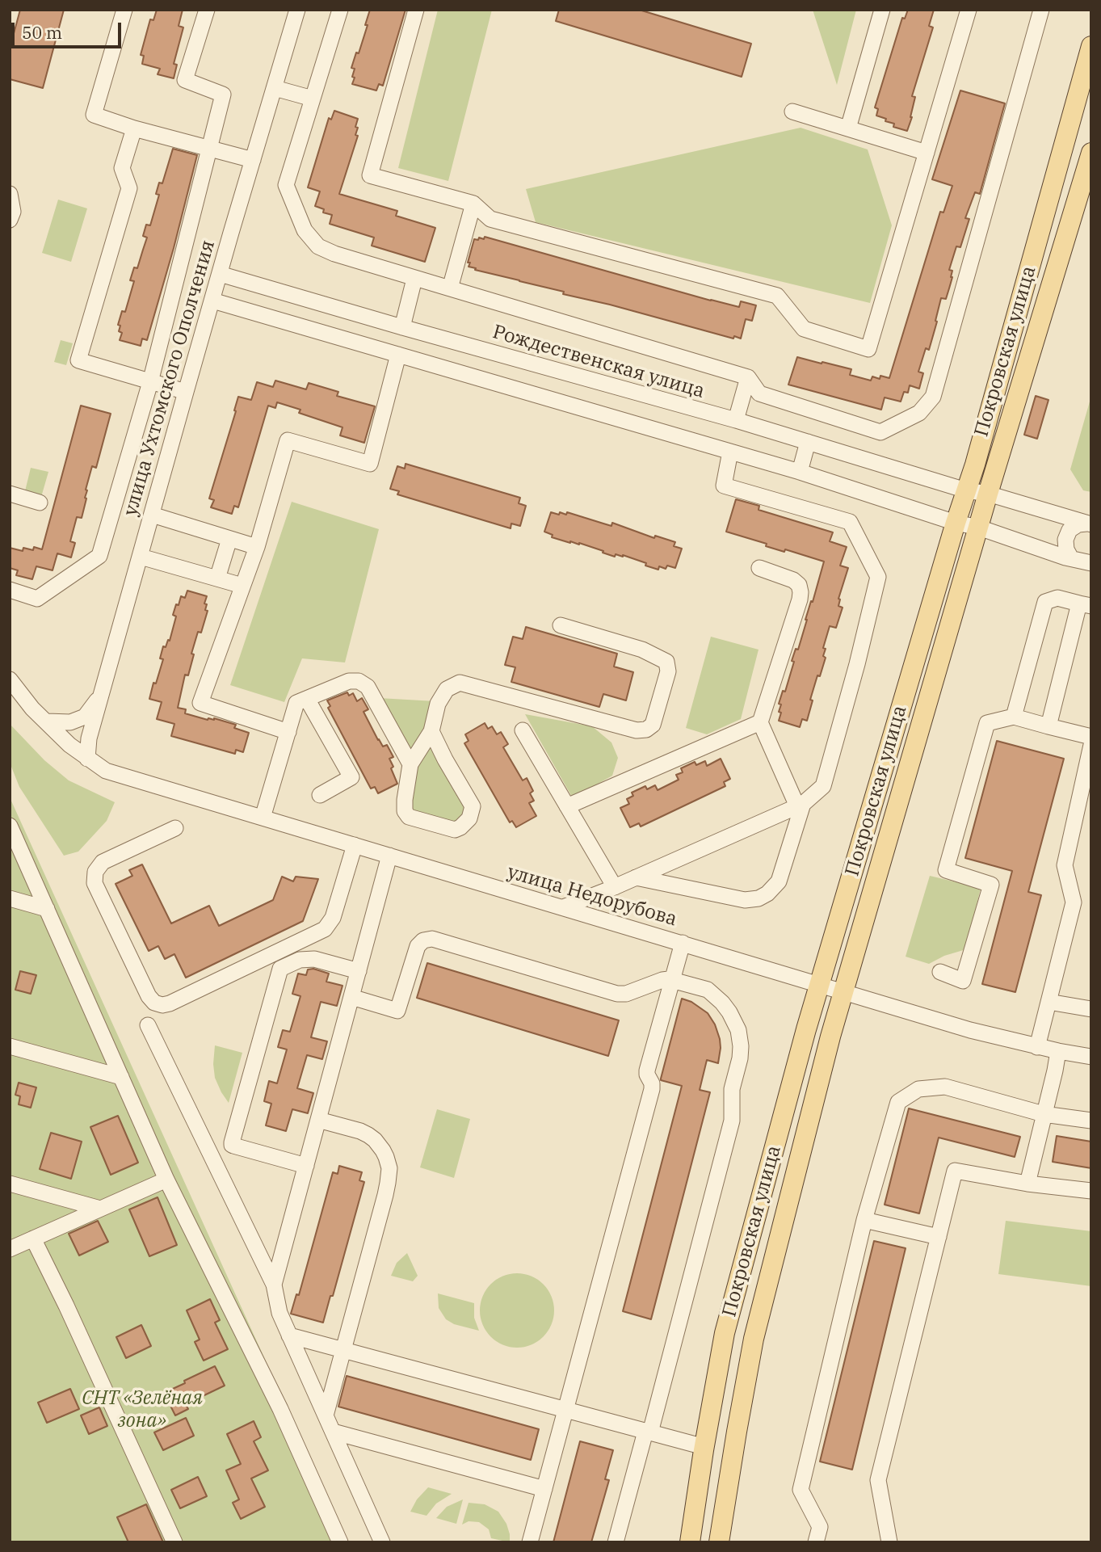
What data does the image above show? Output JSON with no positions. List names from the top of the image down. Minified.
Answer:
{"streets":{"main road":["Покровская улица"],"street":["Рождественская улица","улица Ухтомского Ополчения","улица Недорубова"]},"crossings":[["Покровская улица","Рождественская улица"],["Покровская улица","улица Недорубова"],["Рождественская улица","улица Ухтомского Ополчения"],["улица Ухтомского Ополчения","улица Недорубова"]],"parks":["СНТ «Зелёная зона»"],"scale_bar":"50 m"}
